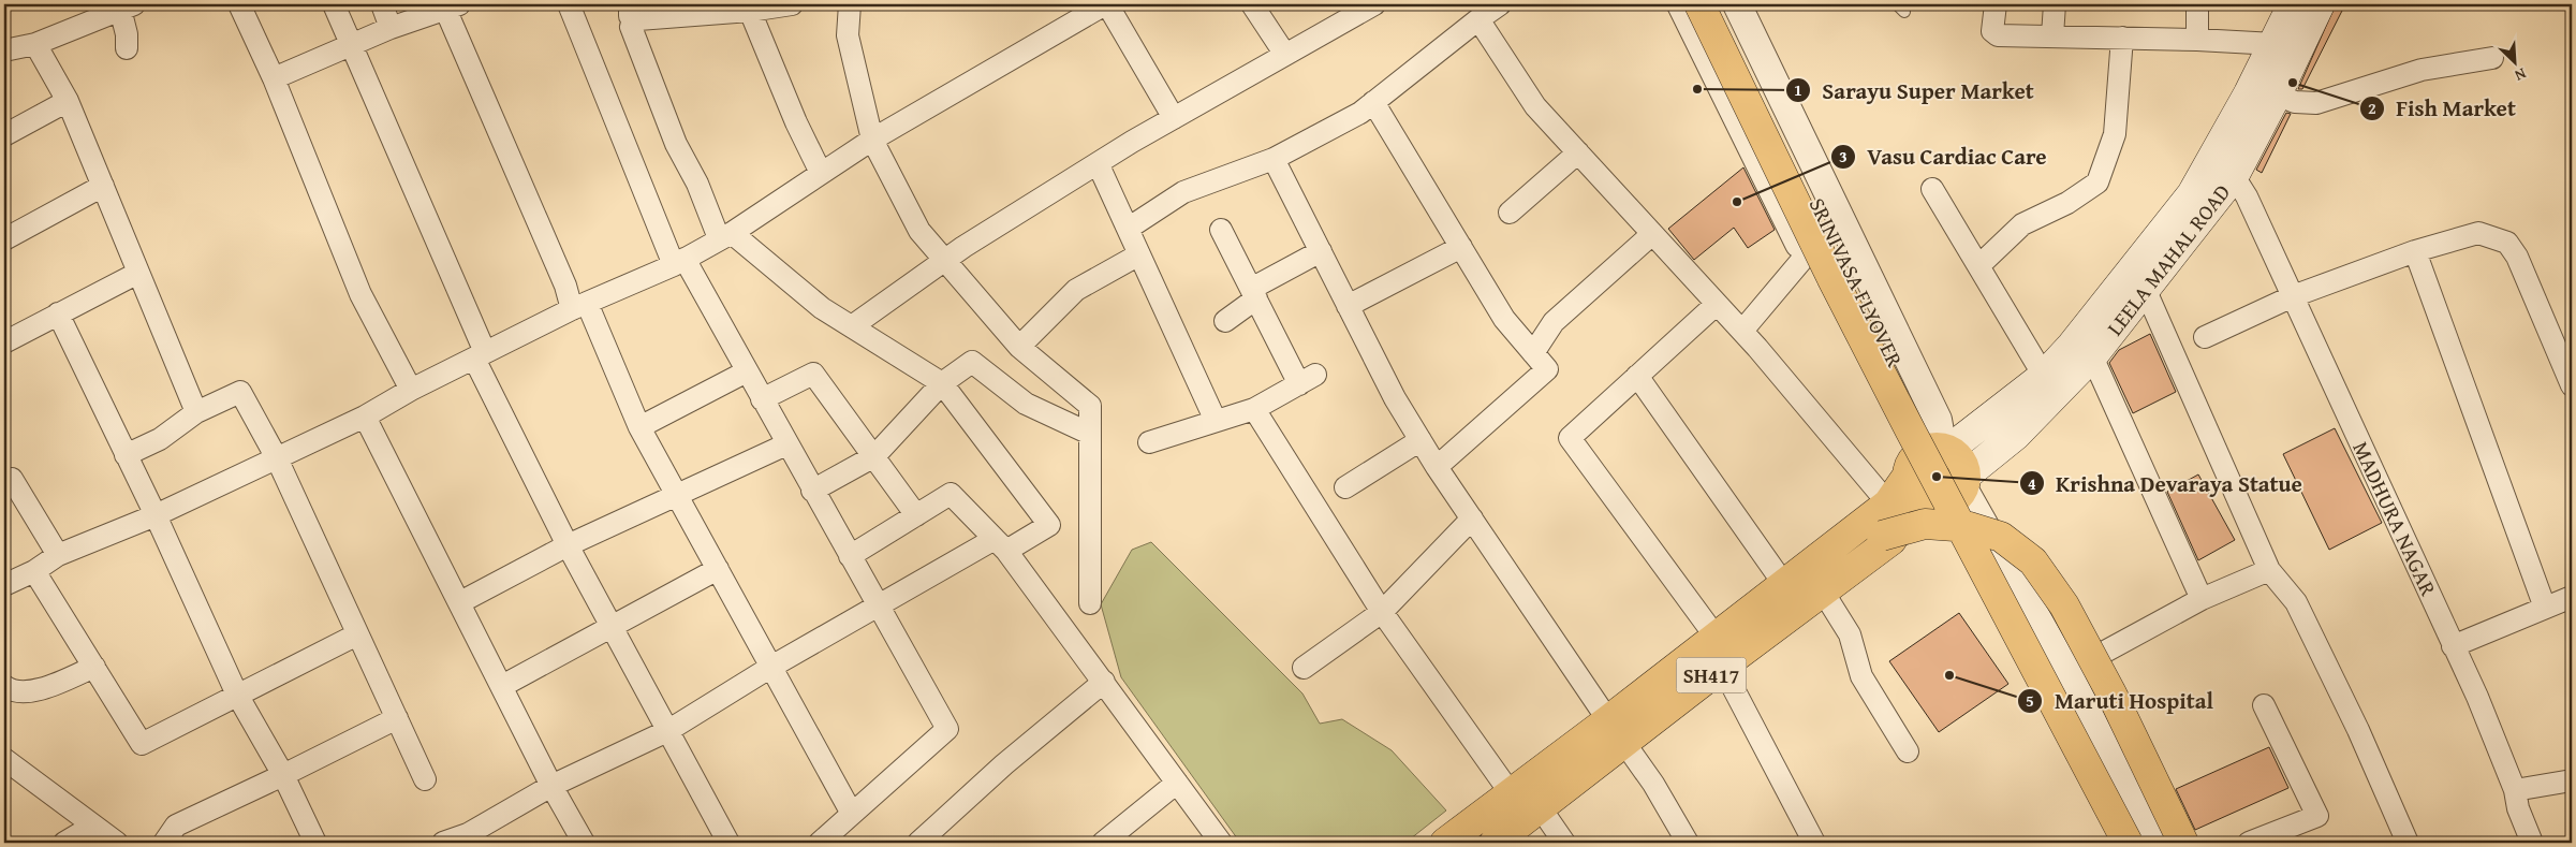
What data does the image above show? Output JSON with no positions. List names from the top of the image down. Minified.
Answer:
{"streets":{"main road":["LEELA MAHAL ROAD","SRINIVASA FLYOVER","SH417"],"street":["MADHURA NAGAR"]},"crossings":[["LEELA MAHAL ROAD","MADHURA NAGAR"],["LEELA MAHAL ROAD","SH417"]],"places":["Fish Market","Sarayu Super Market","Vasu Cardiac Care","Krishna Devaraya Statue","Maruti Hospital"],"north":"bottom right"}
